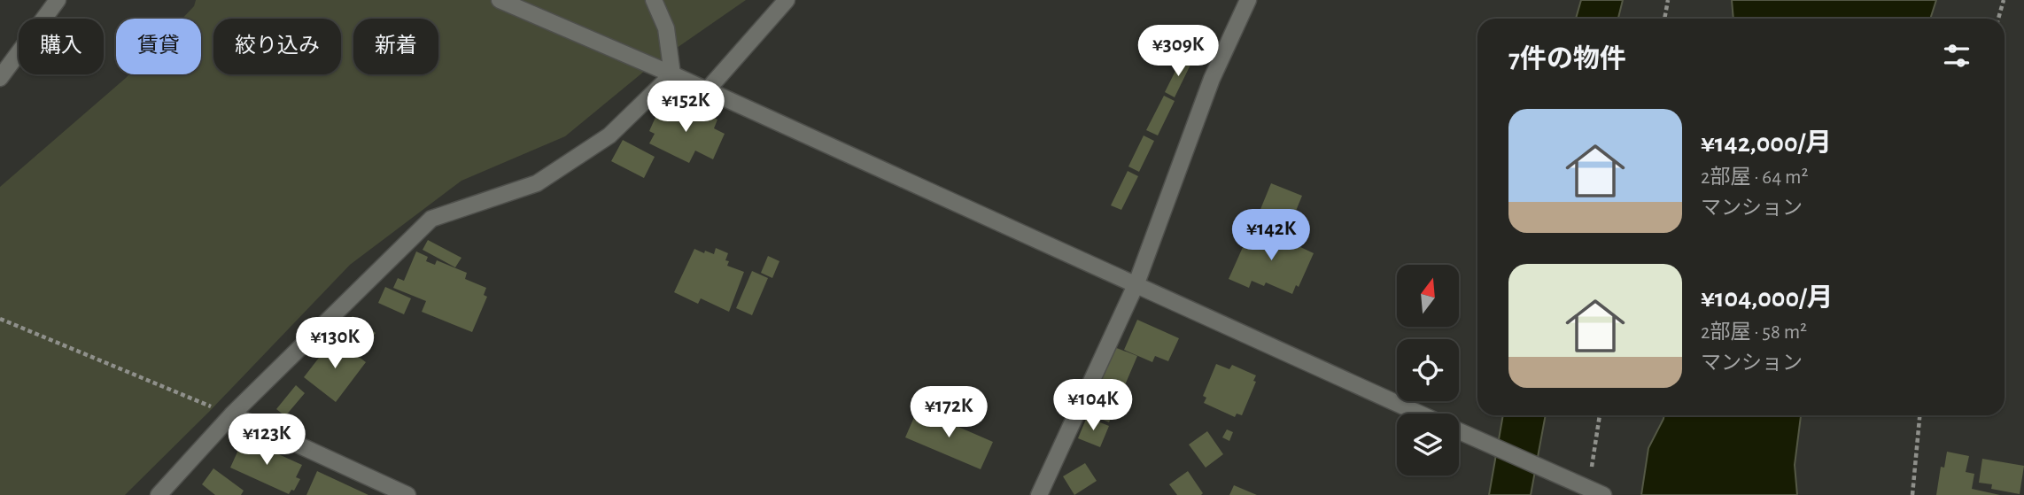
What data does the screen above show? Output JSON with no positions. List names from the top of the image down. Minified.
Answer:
{"north":"top","page":{"chip":["購入","賃貸","絞り込み","新着"],"heading":"7件の物件","price":["¥309K","¥152K","¥142K","¥130K","¥104K","¥172K","¥123K"],"list":[{"name":"¥142,000/月","note":"2部屋 · 64 m² · マンション"},{"name":"¥104,000/月","note":"2部屋 · 58 m² · マンション"}]}}
